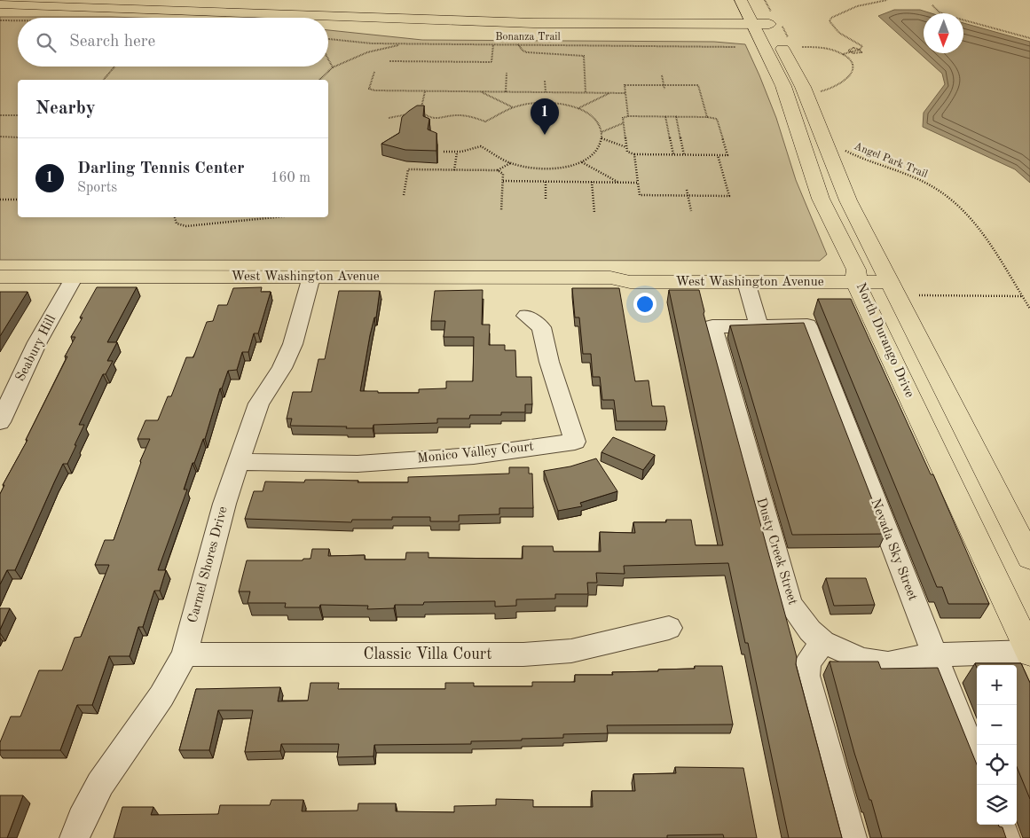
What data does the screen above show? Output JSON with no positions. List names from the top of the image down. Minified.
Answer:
{"streets":{"main road":["West Washington Avenue","North Durango Drive"],"street":["Seabury Hill","Monico Valley Court","Nevada Sky Street","Dusty Creek Street","Carmel Shores Drive","Classic Villa Court"],"path":["Bonanza Trail","Angel Park Trail"]},"crossings":[["West Washington Avenue","North Durango Drive"],["West Washington Avenue","Seabury Hill"],["West Washington Avenue","Carmel Shores Drive"],["North Durango Drive","Dusty Creek Street"],["Monico Valley Court","Carmel Shores Drive"],["Nevada Sky Street","Dusty Creek Street"],["Carmel Shores Drive","Classic Villa Court"]],"north":"bottom","page":{"search":"Search here","heading":"Nearby","pins":"1","list":[{"mark":"1","name":"Darling Tennis Center","note":"Sports","value":"160 m"}],"map_buttons":["+","−"]}}
